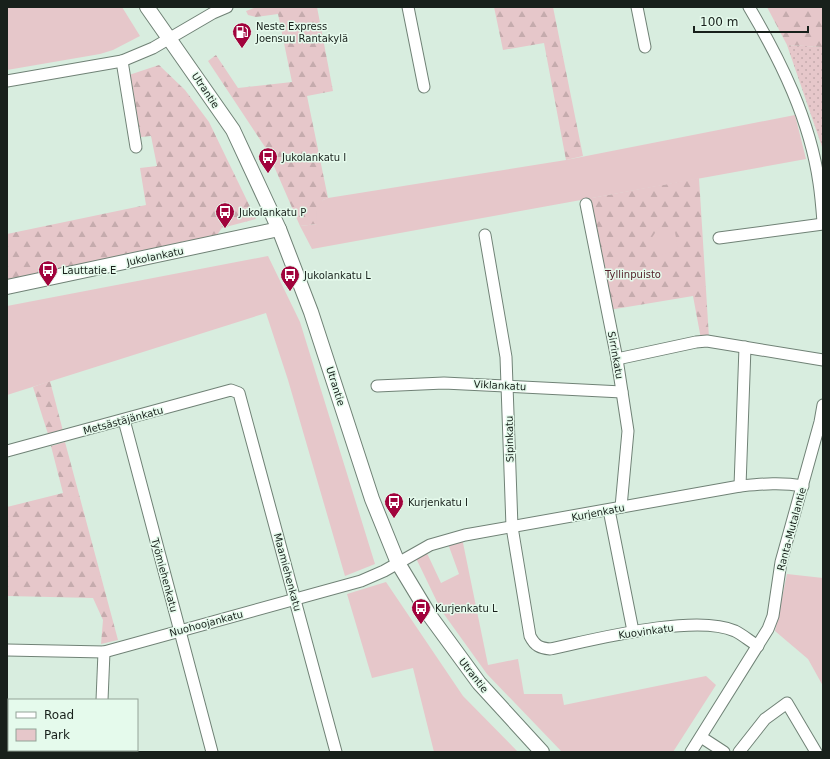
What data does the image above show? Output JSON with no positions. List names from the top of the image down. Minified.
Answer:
{"streets":{"main road":["Utrantie","Jukolankatu"],"street":["Sirrinkatu","Viklankatu","Metsästäjänkatu","Sipinkatu","Kurjenkatu","Ranta-Mutalantie","Maamiehenkatu","Työmiehenkatu","Nuohoojankatu","Kuovinkatu"]},"crossings":[["Utrantie","Jukolankatu"],["Utrantie","Kurjenkatu"],["Utrantie","Nuohoojankatu"],["Sirrinkatu","Viklankatu"],["Sirrinkatu","Kurjenkatu"],["Viklankatu","Sipinkatu"],["Metsästäjänkatu","Maamiehenkatu"],["Metsästäjänkatu","Työmiehenkatu"],["Sipinkatu","Kurjenkatu"],["Sipinkatu","Kuovinkatu"],["Kurjenkatu","Ranta-Mutalantie"],["Kurjenkatu","Nuohoojankatu"],["Ranta-Mutalantie","Kuovinkatu"],["Maamiehenkatu","Nuohoojankatu"],["Työmiehenkatu","Nuohoojankatu"]],"parks":["Tyllinpuisto"],"places":{"fuel station":["Neste Express Joensuu Rantakylä"],"bus stop":["Jukolankatu I","Jukolankatu P","Lauttatie E","Jukolankatu L","Kurjenkatu I","Kurjenkatu L"]},"legend":["Road","Park"],"scale_bar":"100 m"}
